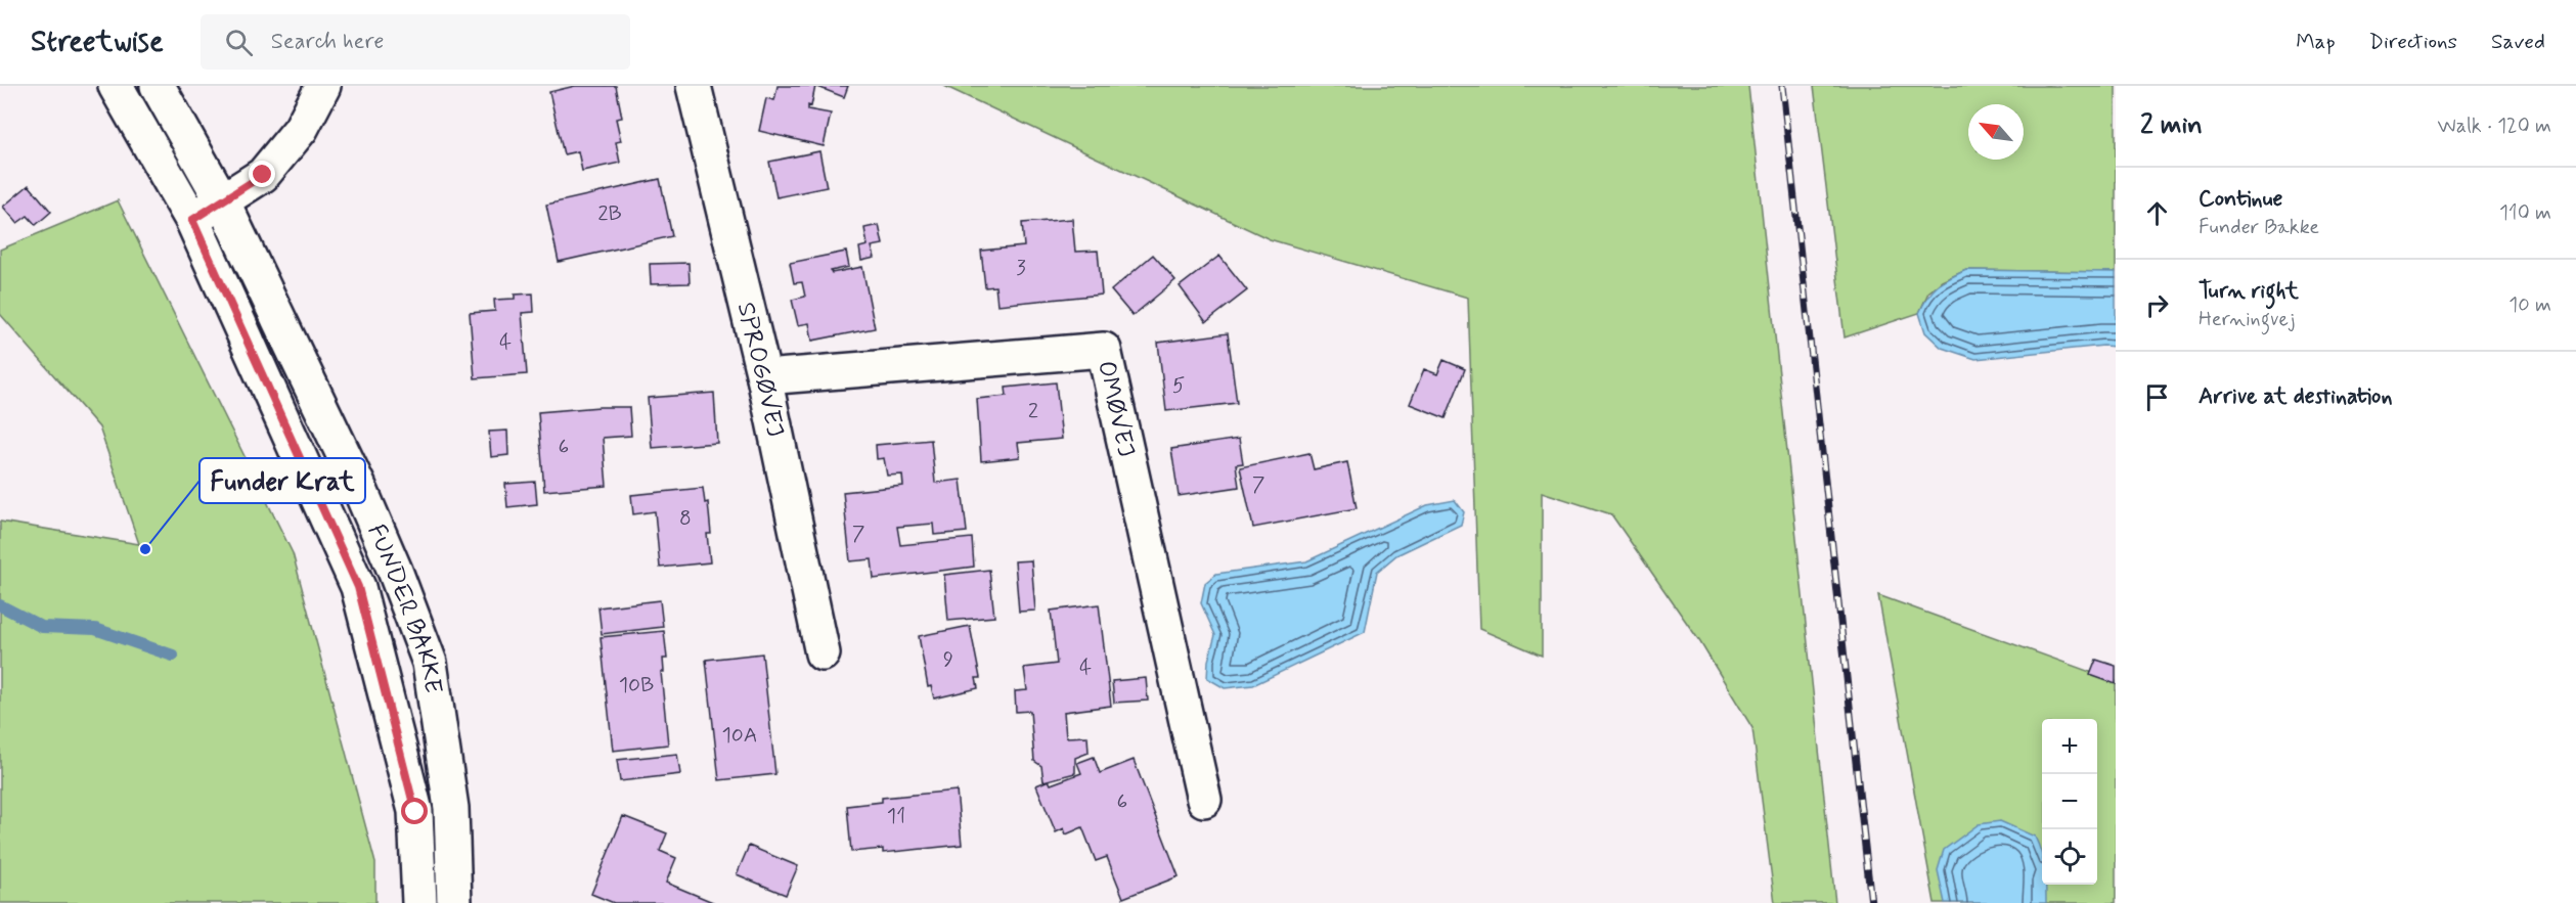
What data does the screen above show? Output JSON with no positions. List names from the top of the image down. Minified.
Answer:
{"streets":{"main road":["SPROGØVEJ","OMØVEJ","FUNDER BAKKE"]},"crossings":[["SPROGØVEJ","OMØVEJ"]],"places":["Funder Krat"],"house_numbers":["2B","3","4","5","2","6","7","8","7","9","4","10B","10A","6","11"],"north":"top left","page":{"header":"Streetwise","search":"Search here","nav":["Map","Directions","Saved"],"heading":["2 min","Walk · 120 m"],"list":[["Continue","Funder Bakke","110 m"],["Turn right","Herningvej","10 m"],"Arrive at destination"],"map_buttons":["+","−"]}}
